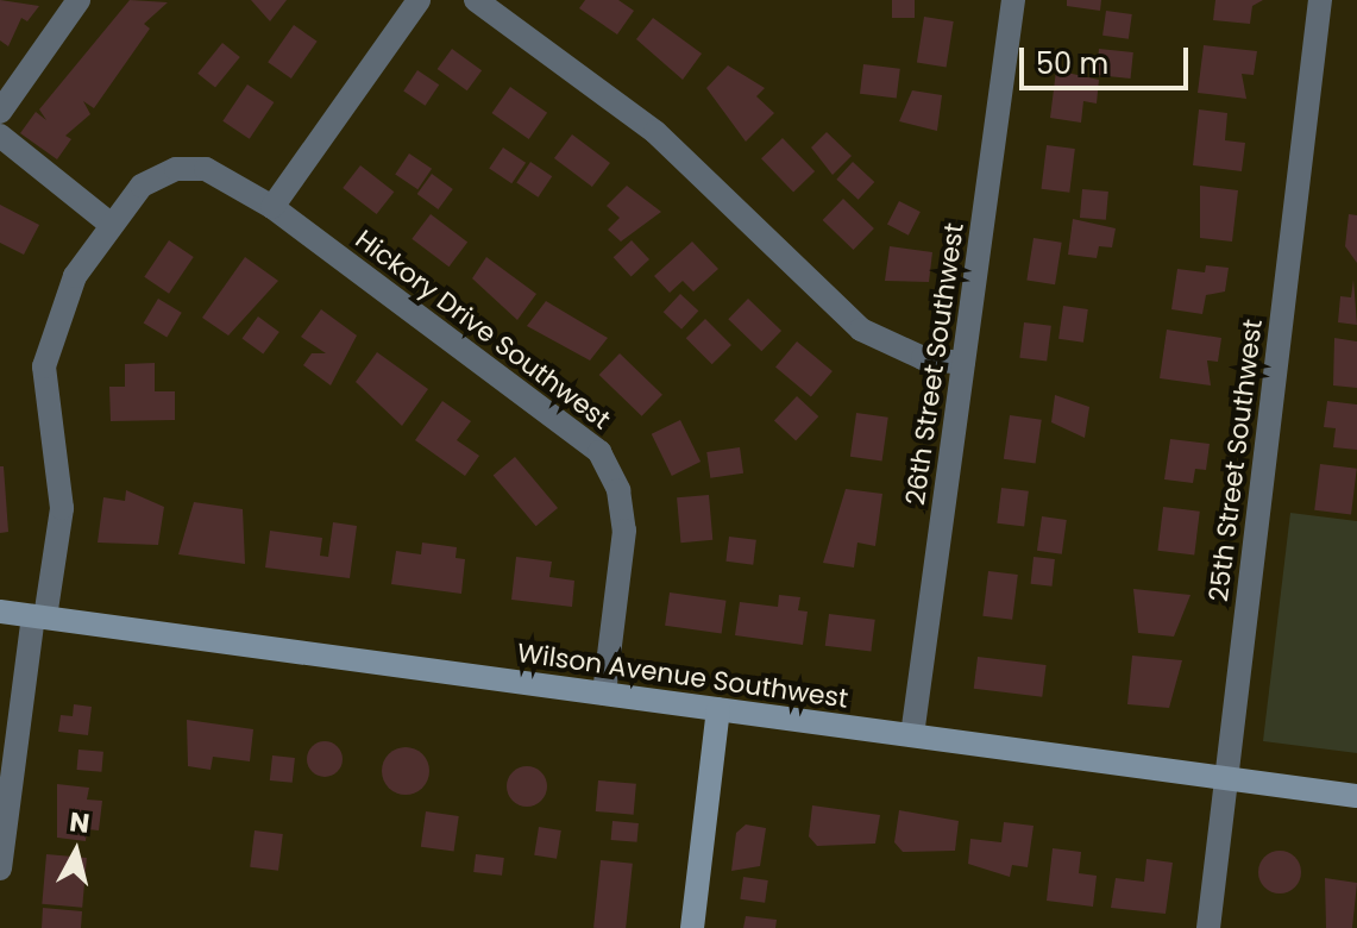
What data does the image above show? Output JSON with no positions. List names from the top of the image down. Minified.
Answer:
{"streets":{"main road":["Wilson Avenue Southwest"],"street":["Hickory Drive Southwest","26th Street Southwest","25th Street Southwest"]},"crossings":[["Hickory Drive Southwest","Wilson Avenue Southwest"],["26th Street Southwest","Wilson Avenue Southwest"],["25th Street Southwest","Wilson Avenue Southwest"]],"scale_bar":"50 m","north":"top"}
